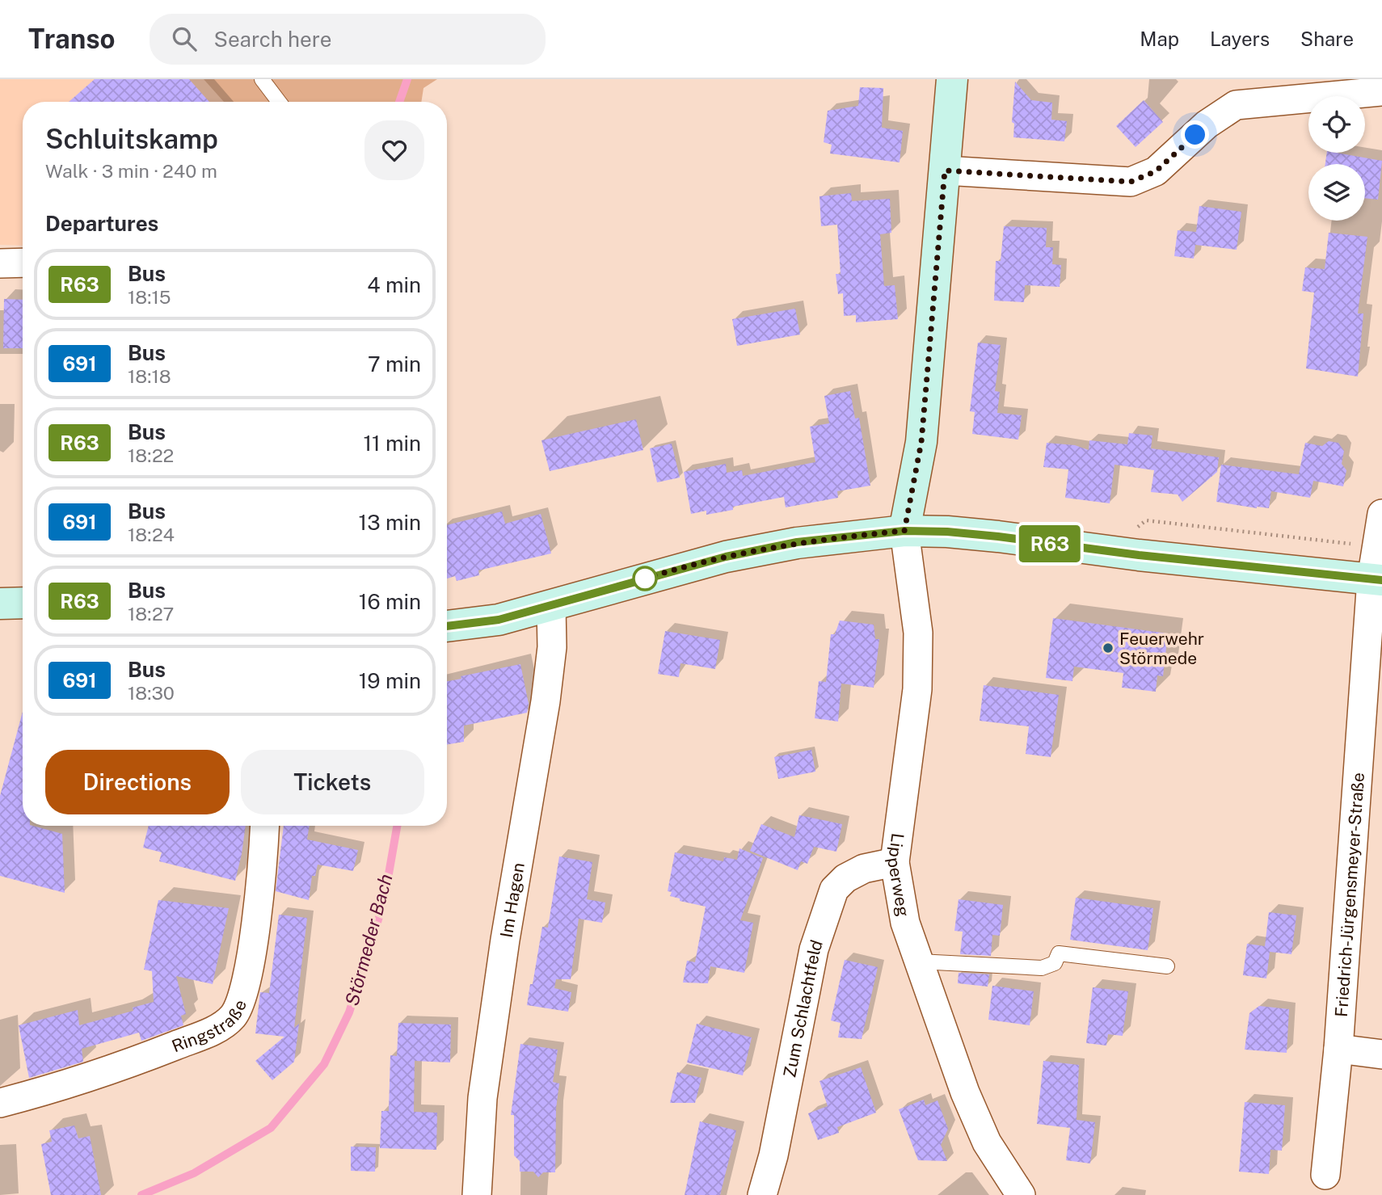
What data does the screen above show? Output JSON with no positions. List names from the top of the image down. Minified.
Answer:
{"streets":{"street":["Lipperweg","Friedrich-Jürgensmeyer-Straße","Im Hagen","Zum Schlachtfeld","Ringstraße"]},"crossings":[["Lipperweg","Zum Schlachtfeld"]],"water":["Störmeder Bach"],"places":["Feuerwehr Störmede"],"lines":["bus line R63"],"page":{"header":"Transo","search":"Search here","nav":["Map","Layers","Share"],"on_map":"R63","heading":[["Schluitskamp","Walk · 3 min · 240 m"],"Departures"],"list":[{"mark":"R63","name":"Bus","note":"18:15","value":"4 min"},{"mark":"691","name":"Bus","note":"18:18","value":"7 min"},{"mark":"R63","name":"Bus","note":"18:22","value":"11 min"},{"mark":"691","name":"Bus","note":"18:24","value":"13 min"},{"mark":"R63","name":"Bus","note":"18:27","value":"16 min"},{"mark":"691","name":"Bus","note":"18:30","value":"19 min"}],"buttons":["Directions","Tickets"]}}
